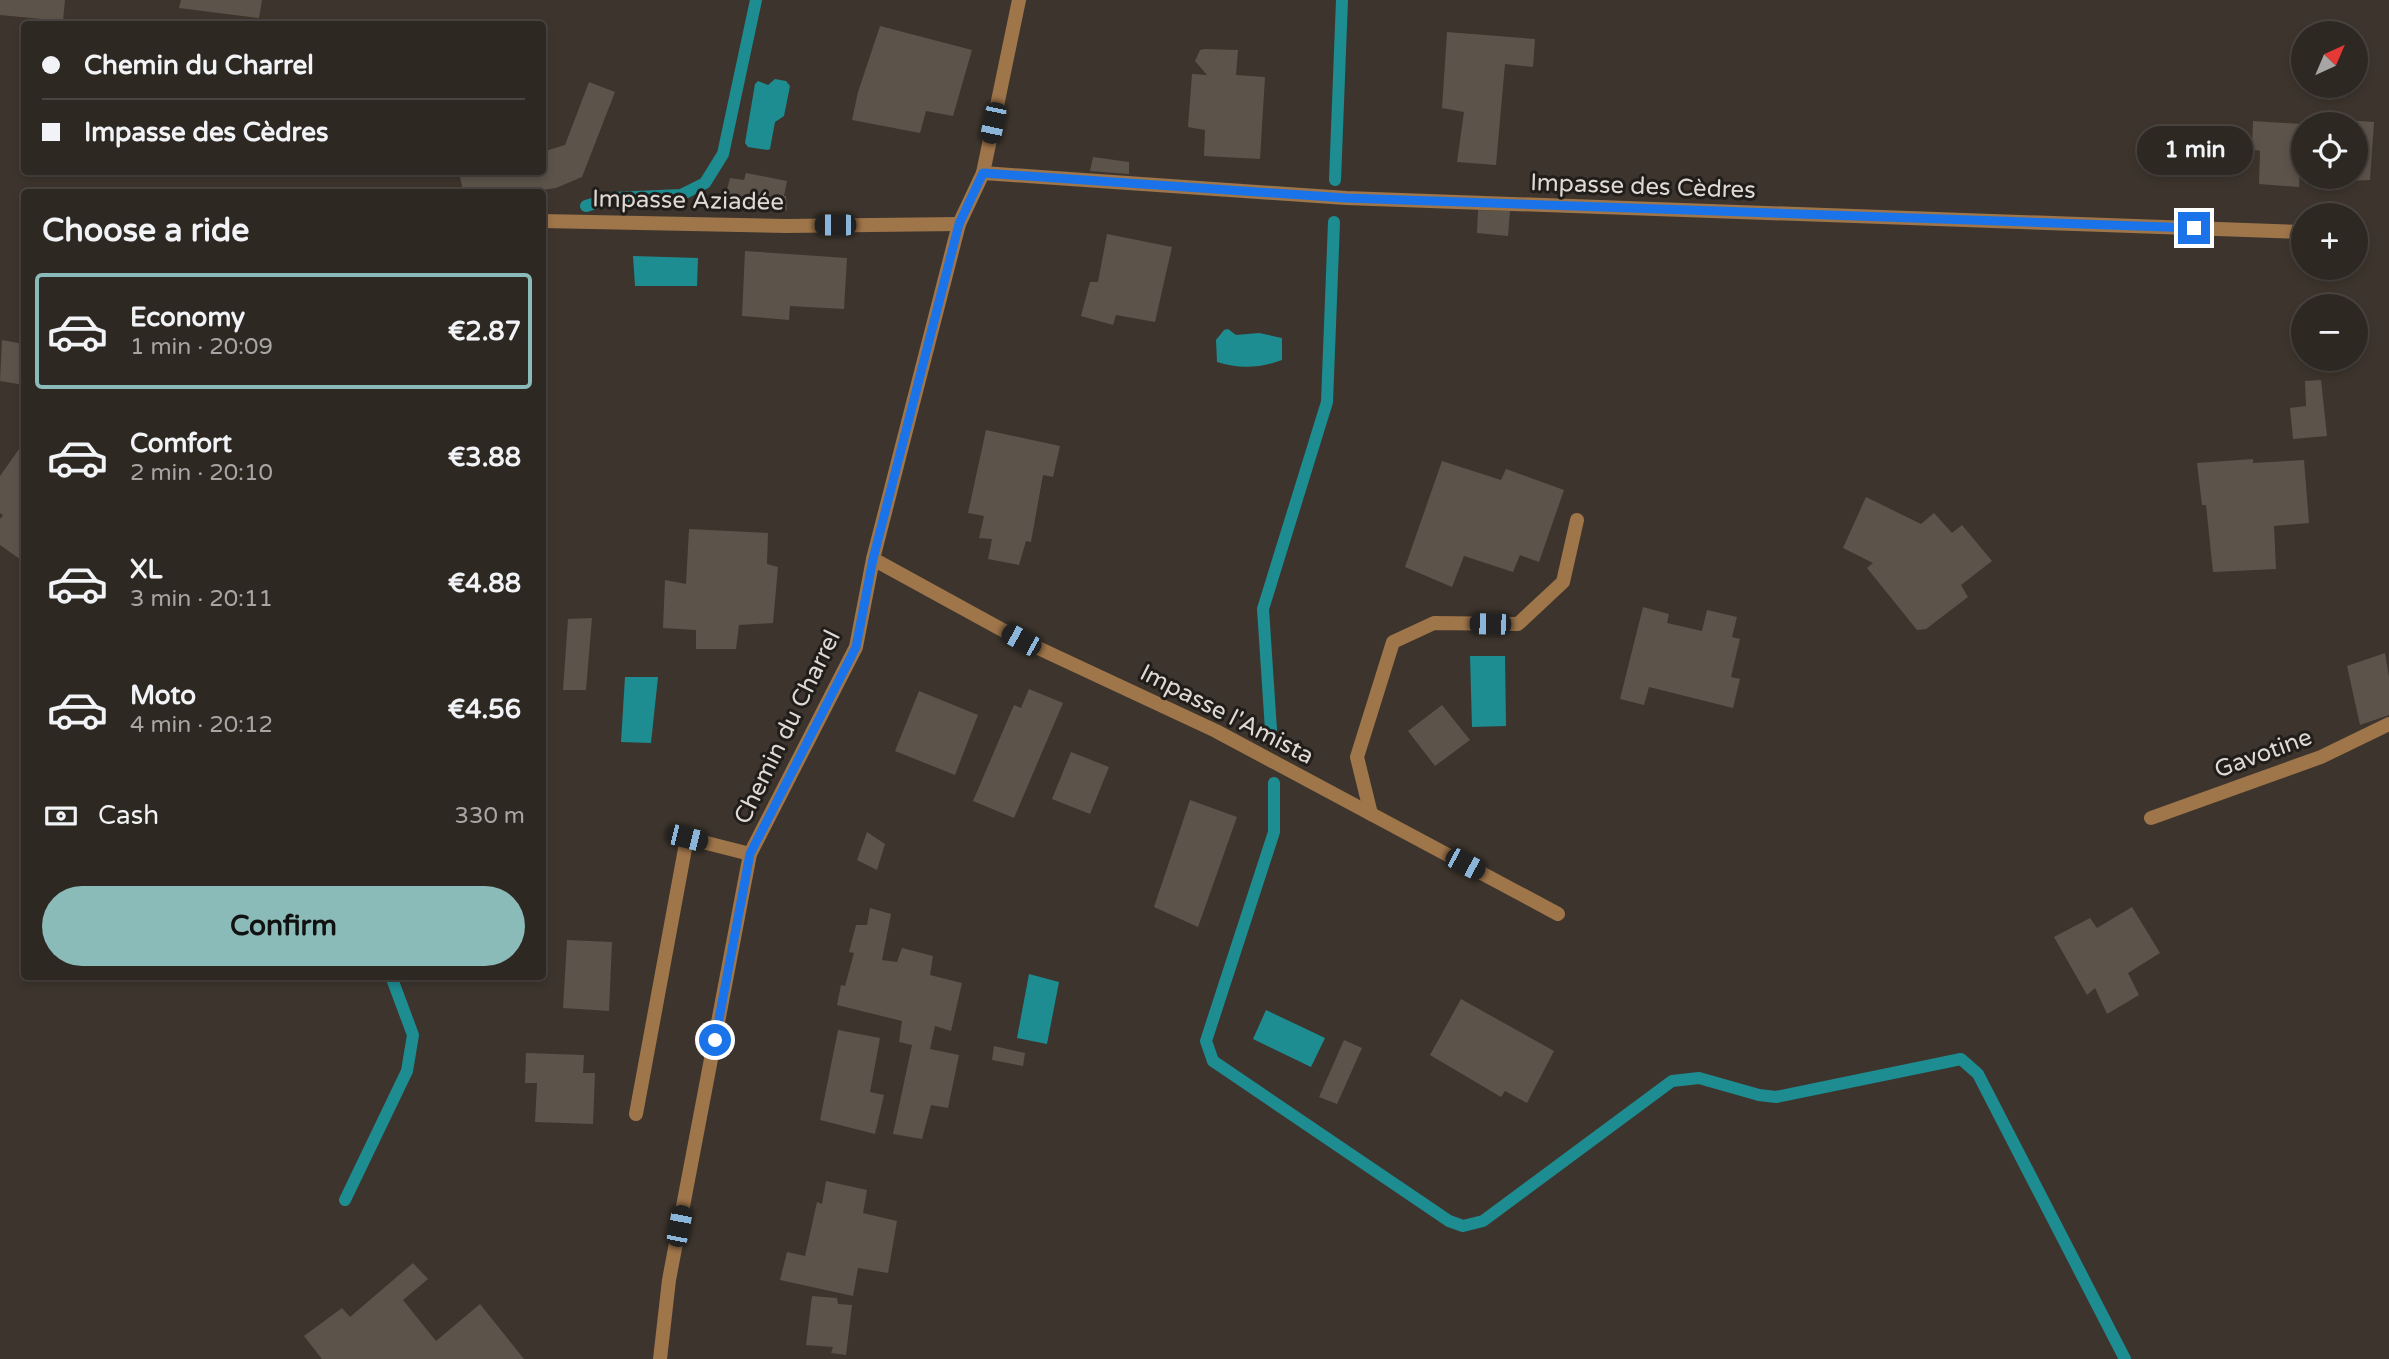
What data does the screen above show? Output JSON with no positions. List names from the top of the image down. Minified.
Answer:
{"streets":{"street":["Impasse des Cèdres","Impasse Aziadée","Impasse l'Amista","Chemin du Charrel","Gavotine"]},"crossings":[["Impasse des Cèdres","Chemin du Charrel"],["Impasse Aziadée","Chemin du Charrel"],["Impasse l'Amista","Chemin du Charrel"]],"north":"top right","page":{"map_buttons":["+","−"],"banner":["Chemin du Charrel","Impasse des Cèdres"],"bubble":"1 min","heading":"Choose a ride","list":[{"name":"Economy","note":"1 min · 20:09","value":"€2.87"},{"name":"Comfort","note":"2 min · 20:10","value":"€3.88"},{"name":"XL","note":"3 min · 20:11","value":"€4.88"},{"name":"Moto","note":"4 min · 20:12","value":"€4.56"}],"pay":["Cash","330 m"],"buttons":"Confirm"}}
